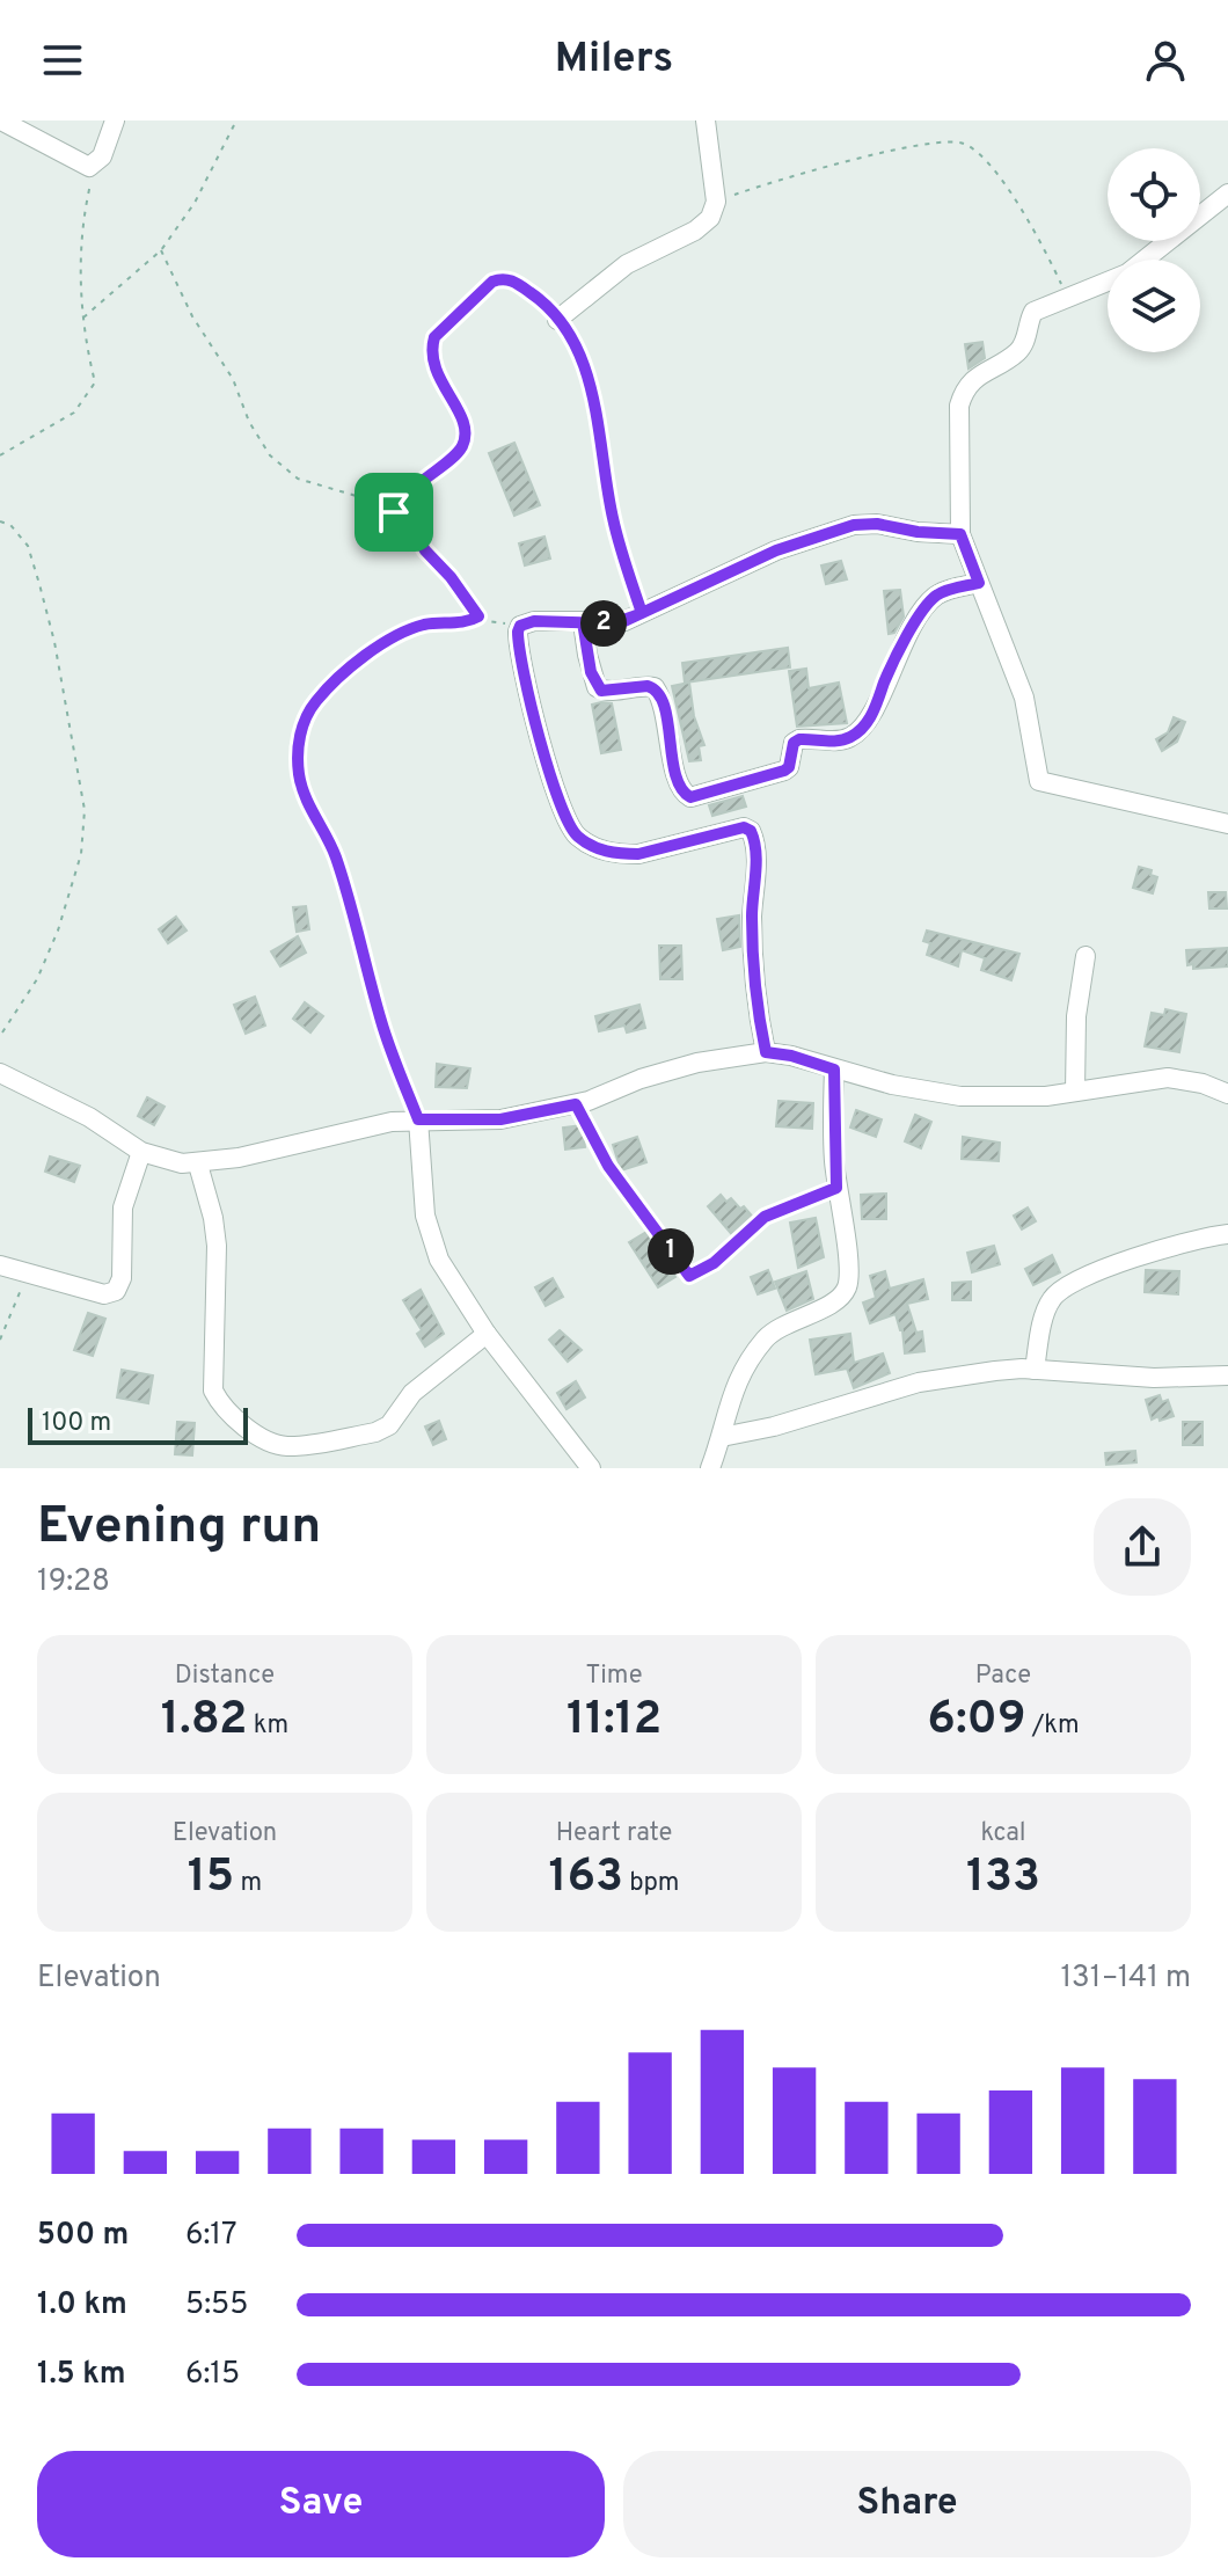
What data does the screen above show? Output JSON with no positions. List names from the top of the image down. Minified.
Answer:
{"scale_bar":"100 m","page":{"header":"Milers","pins":["2","1"],"scale":"100 m","heading":["Evening run","19:28"],"stats":[["Distance","1.82 km"],["Time","11:12"],["Pace","6:09 /km"],["Elevation","15 m"],["Heart rate","163 bpm"],["kcal","133"]],"chart":["Elevation","131–141 m"],"list":[{"name":"500 m","note":"6:17"},{"name":"1.0 km","note":"5:55"},{"name":"1.5 km","note":"6:15"}],"buttons":["Save","Share"]}}
